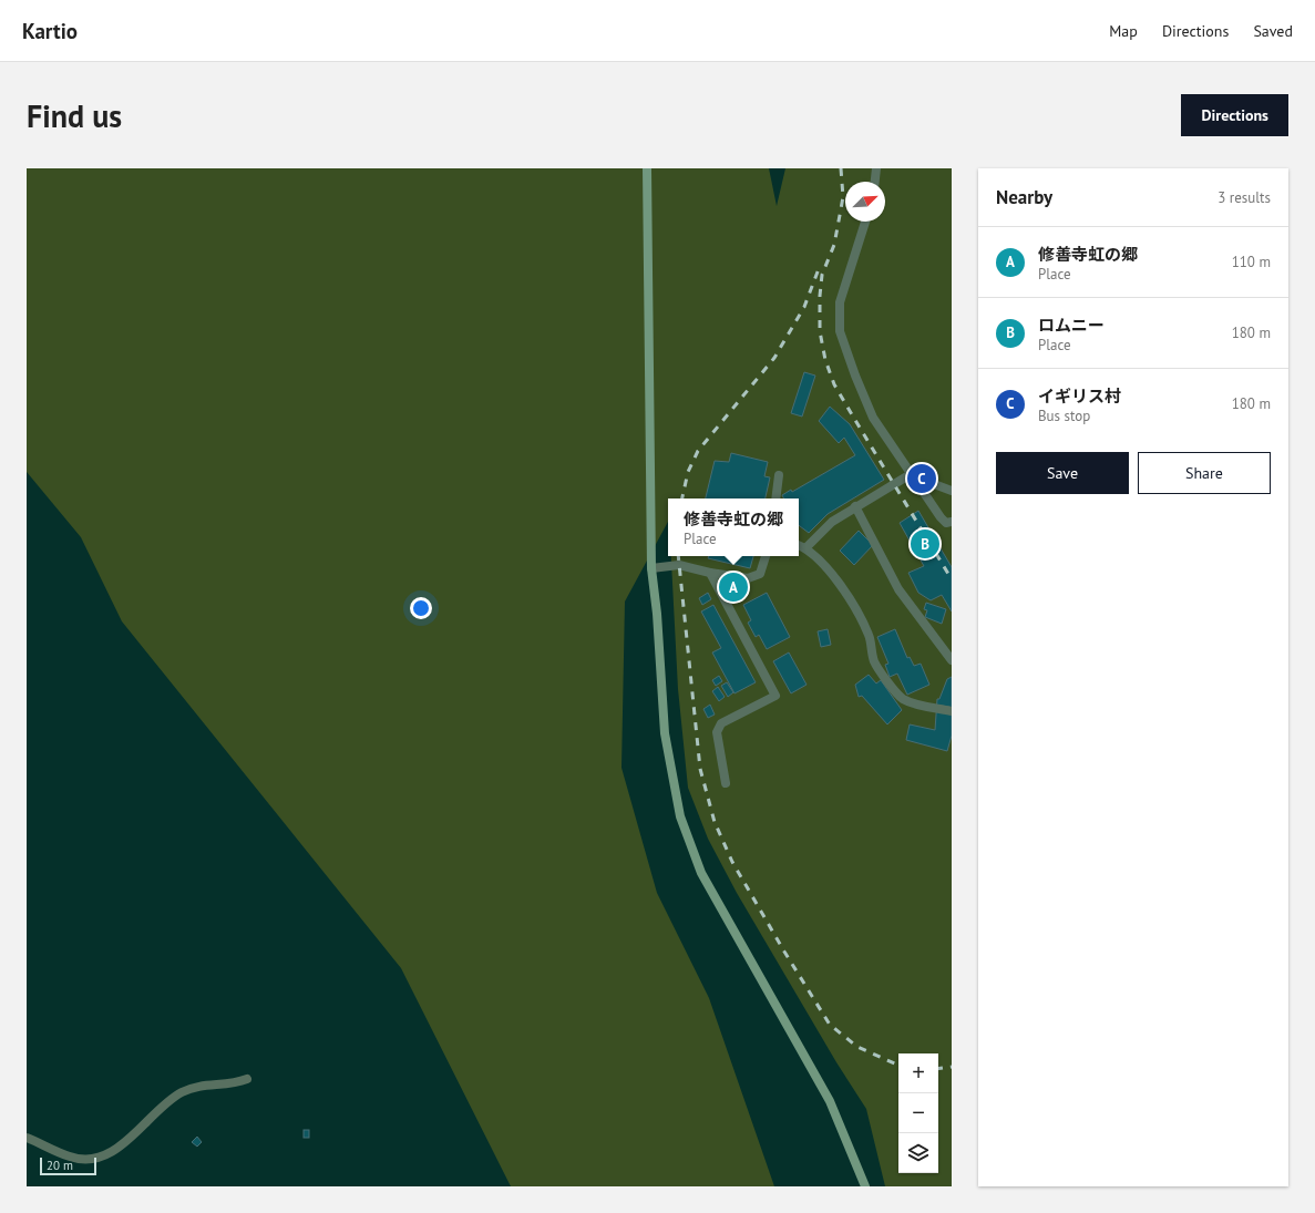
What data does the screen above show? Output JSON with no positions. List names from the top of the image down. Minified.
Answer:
{"scale_bar":"20 m","north":"top right","page":{"header":"Kartio","nav":["Map","Directions","Saved"],"buttons":["Directions",["Save","Share"]],"title":"Find us","heading":["Nearby","3 results"],"list":[{"mark":"A","name":"修善寺虹の郷","note":"Place","value":"110 m"},{"mark":"B","name":"ロムニー","note":"Place","value":"180 m"},{"mark":"C","name":"イギリス村","note":"Bus stop","value":"180 m"}],"pins":["C","B","A"],"popup":["修善寺虹の郷","Place"],"map_buttons":["+","−"],"scale":"20 m"}}
